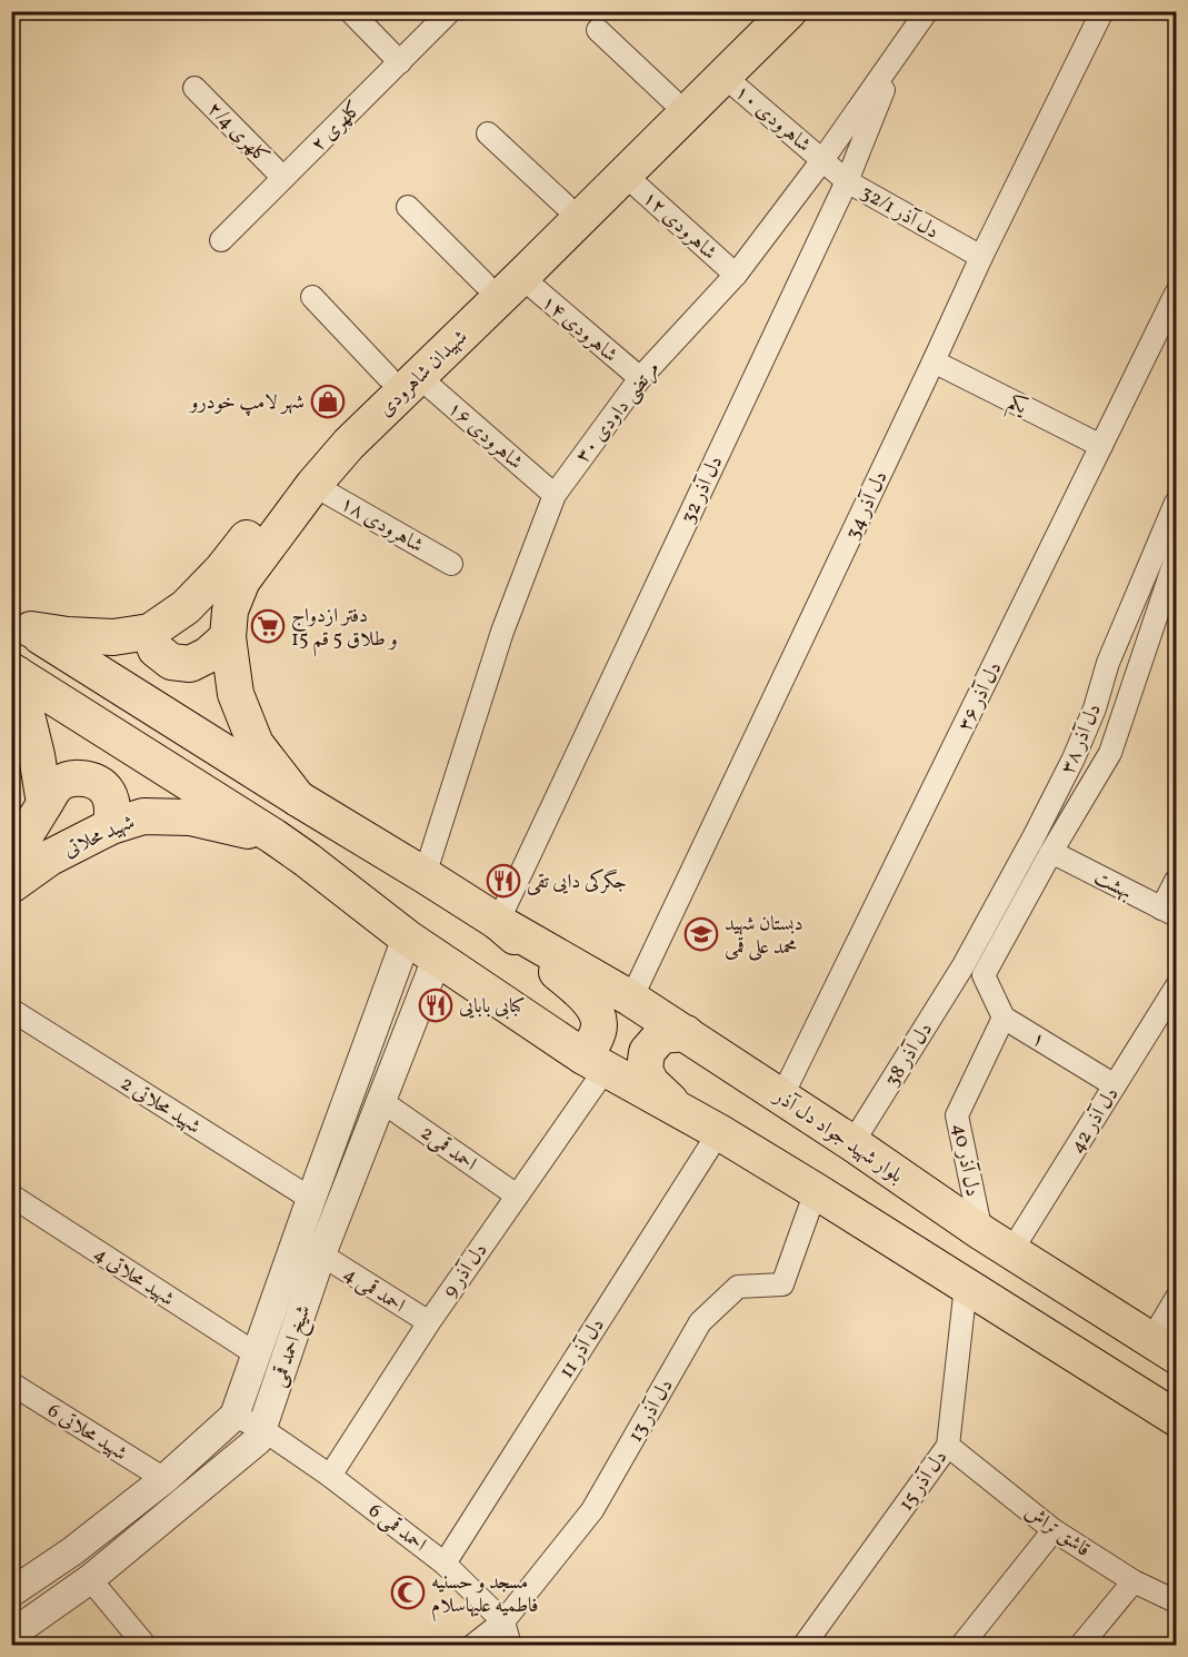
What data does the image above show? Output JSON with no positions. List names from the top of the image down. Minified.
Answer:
{"streets":{"main road":["شهیدان شاهرودی","شهید محلاتی","بلوار شهید جواد دل آذر"],"street":["شاهرودی ۱۰","کلهری ۲","کلهری ۲/4","دل آذر 32/1","شاهرودی ۱۲","شاهرودی ۱۴","یکم","۳۰ مرتضی داودی","شاهرودی ۱۶","دل آذر 32","دل آذر 34","شاهرودی ۱۸","دل آذر ۳۶","دل آذر ۳۸","بهشت","۱","دل آذر 38","شهید محلاتی 2","دل آذر 42","احمد قمی2","دل آذر 40","دل آذر 9","شهید محلاتی 4","احمد قمی 4","شیخ احمد قمی","دل آذر 11","دل آذر 13","شهید محلاتی 6","دل آذر 15","احمد قمی 6","قاشق تراش"]},"crossings":[["شاهرودی ۱۰","دل آذر 32/1"],["شاهرودی ۱۰","شهیدان شاهرودی"],["شاهرودی ۱۰","۳۰ مرتضی داودی"],["کلهری ۲","کلهری ۲/4"],["دل آذر 32/1","۳۰ مرتضی داودی"],["دل آذر 32/1","دل آذر 32"],["دل آذر 32/1","دل آذر 34"],["شاهرودی ۱۲","شهیدان شاهرودی"],["شاهرودی ۱۲","۳۰ مرتضی داودی"],["شاهرودی ۱۴","شهیدان شاهرودی"],["شاهرودی ۱۴","۳۰ مرتضی داودی"],["شهیدان شاهرودی","شاهرودی ۱۶"],["شهیدان شاهرودی","شاهرودی ۱۸"],["یکم","دل آذر 34"],["یکم","دل آذر ۳۶"],["۳۰ مرتضی داودی","شاهرودی ۱۶"],["۳۰ مرتضی داودی","دل آذر 32"],["دل آذر 32","بلوار شهید جواد دل آذر"],["دل آذر 34","بلوار شهید جواد دل آذر"],["دل آذر ۳۶","بلوار شهید جواد دل آذر"],["دل آذر ۳۸","بهشت"],["دل آذر ۳۸","۱"],["دل آذر ۳۸","دل آذر 38"],["دل آذر ۳۸","دل آذر 40"],["۱","دل آذر 42"],["۱","دل آذر 40"],["دل آذر 38","بلوار شهید جواد دل آذر"],["شهید محلاتی 2","شیخ احمد قمی"],["دل آذر 42","بلوار شهید جواد دل آذر"],["بلوار شهید جواد دل آذر","دل آذر 40"],["احمد قمی2","دل آذر 9"],["احمد قمی2","شیخ احمد قمی"],["دل آذر 9","احمد قمی 4"],["دل آذر 9","احمد قمی 6"],["شهید محلاتی 4","شیخ احمد قمی"],["احمد قمی 4","شیخ احمد قمی"],["شیخ احمد قمی","شهید محلاتی 6"],["شیخ احمد قمی","احمد قمی 6"],["دل آذر 11","احمد قمی 6"],["دل آذر 13","احمد قمی 6"],["دل آذر 15","قاشق تراش"]],"places":{"shop":["شهر لامپ خودرو"],"supermarket":["دفتر ازدواج 15 و طلاق 5 قم"],"restaurant":["جگرکی دایی تقی","کبابی بابایی"],"school or university":["دبستان شهید محمد علی قمی"],"mosque":["مسجد و حسنیه فاطمیه علیهاسلام"]}}
